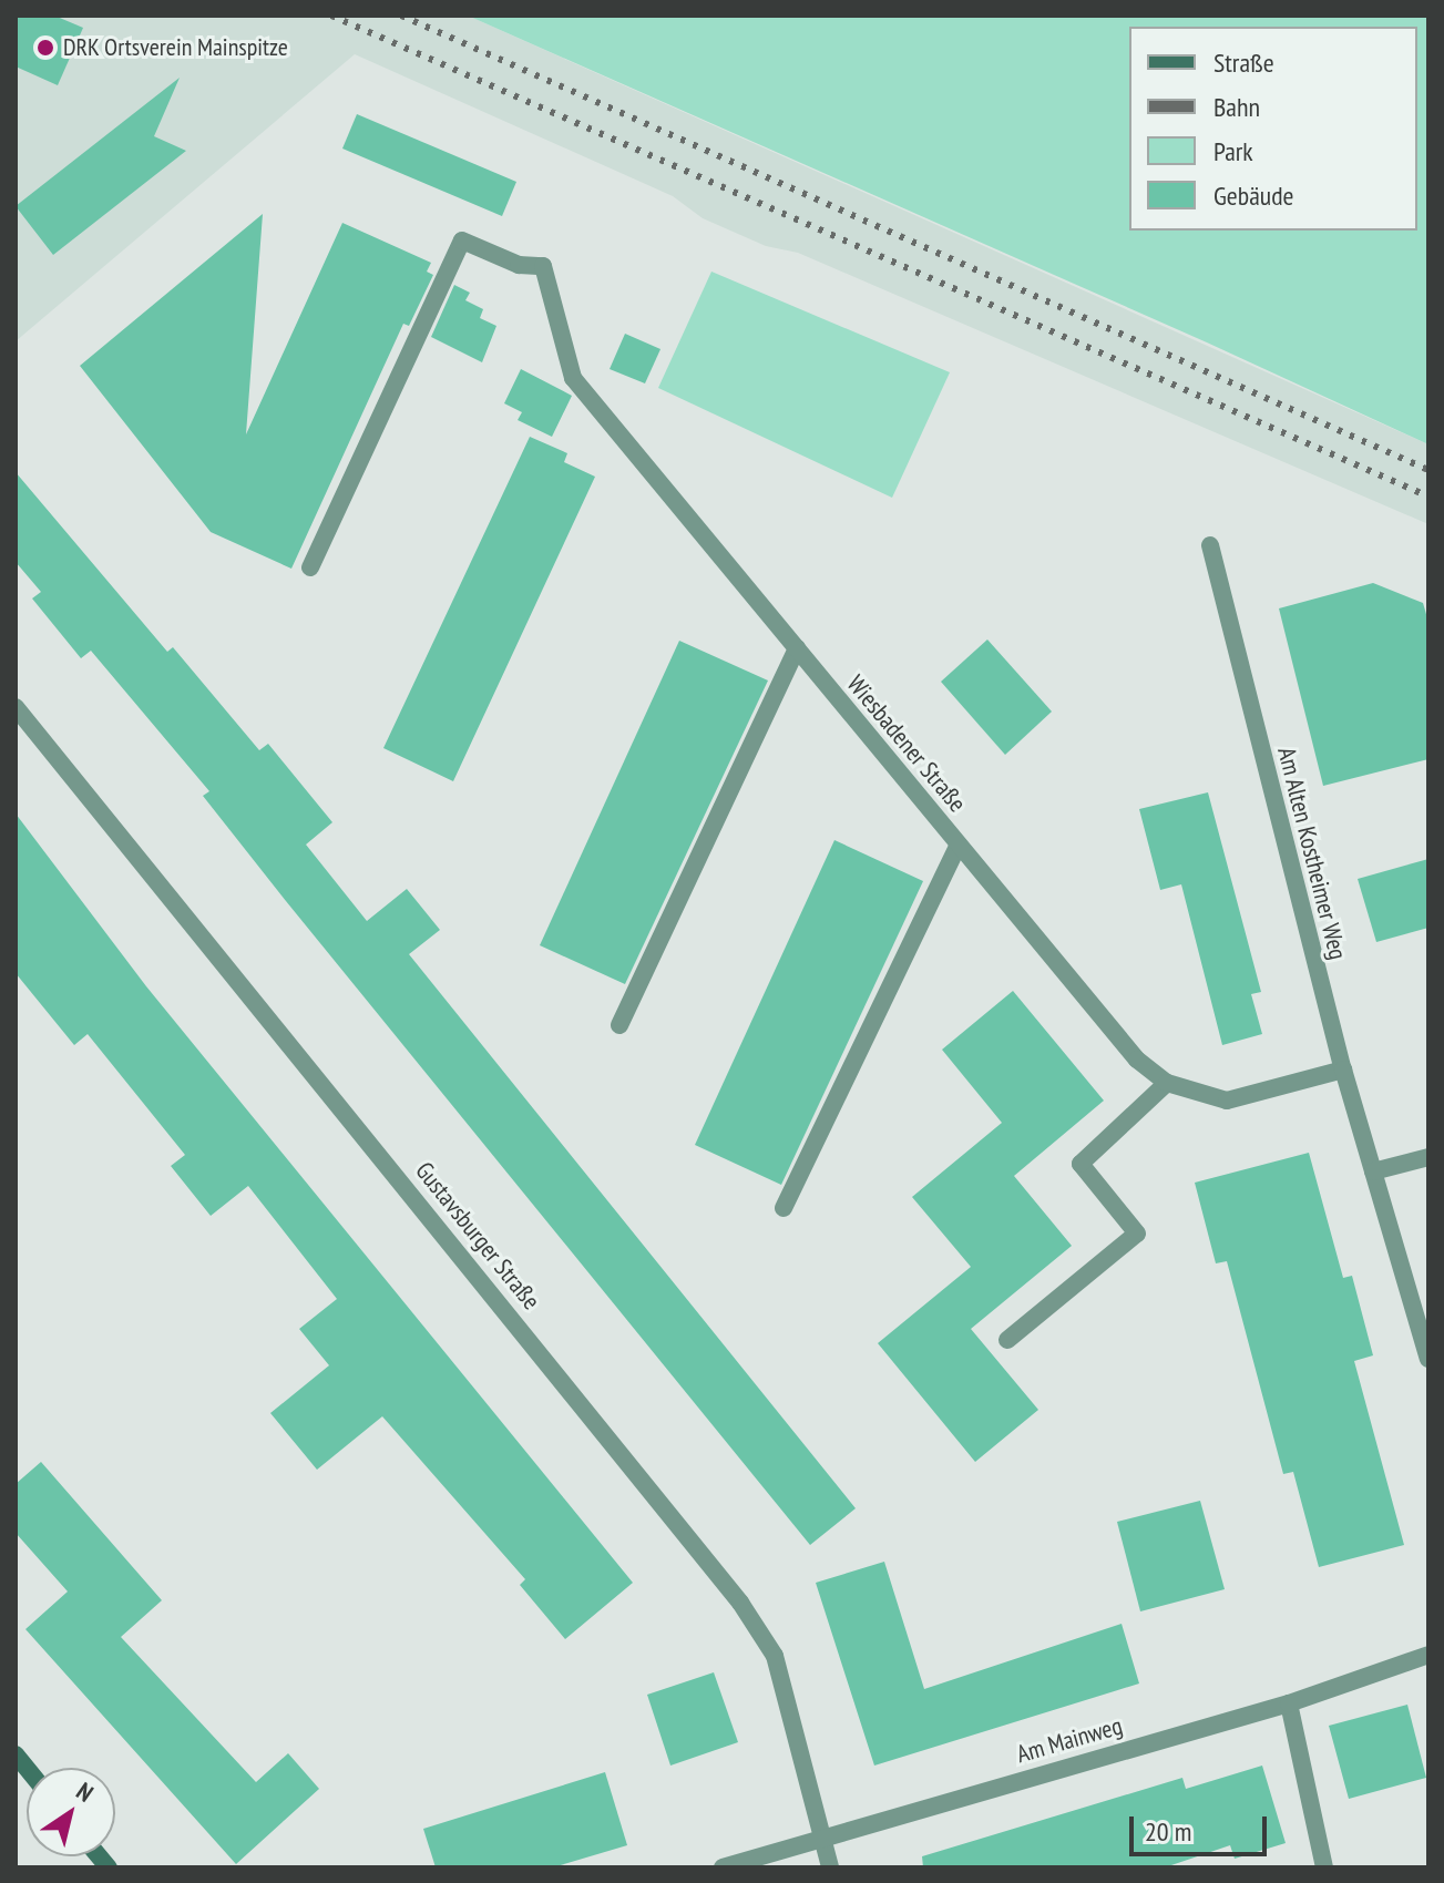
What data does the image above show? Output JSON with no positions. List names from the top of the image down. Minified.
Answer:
{"streets":{"street":["Wiesbadener Straße","Am Alten Kostheimer Weg","Gustavsburger Straße","Am Mainweg"]},"crossings":[["Wiesbadener Straße","Am Alten Kostheimer Weg"],["Gustavsburger Straße","Am Mainweg"]],"places":["DRK Ortsverein Mainspitze"],"legend":["Straße","Bahn","Park","Gebäude"],"scale_bar":"20 m","north":"top right"}
